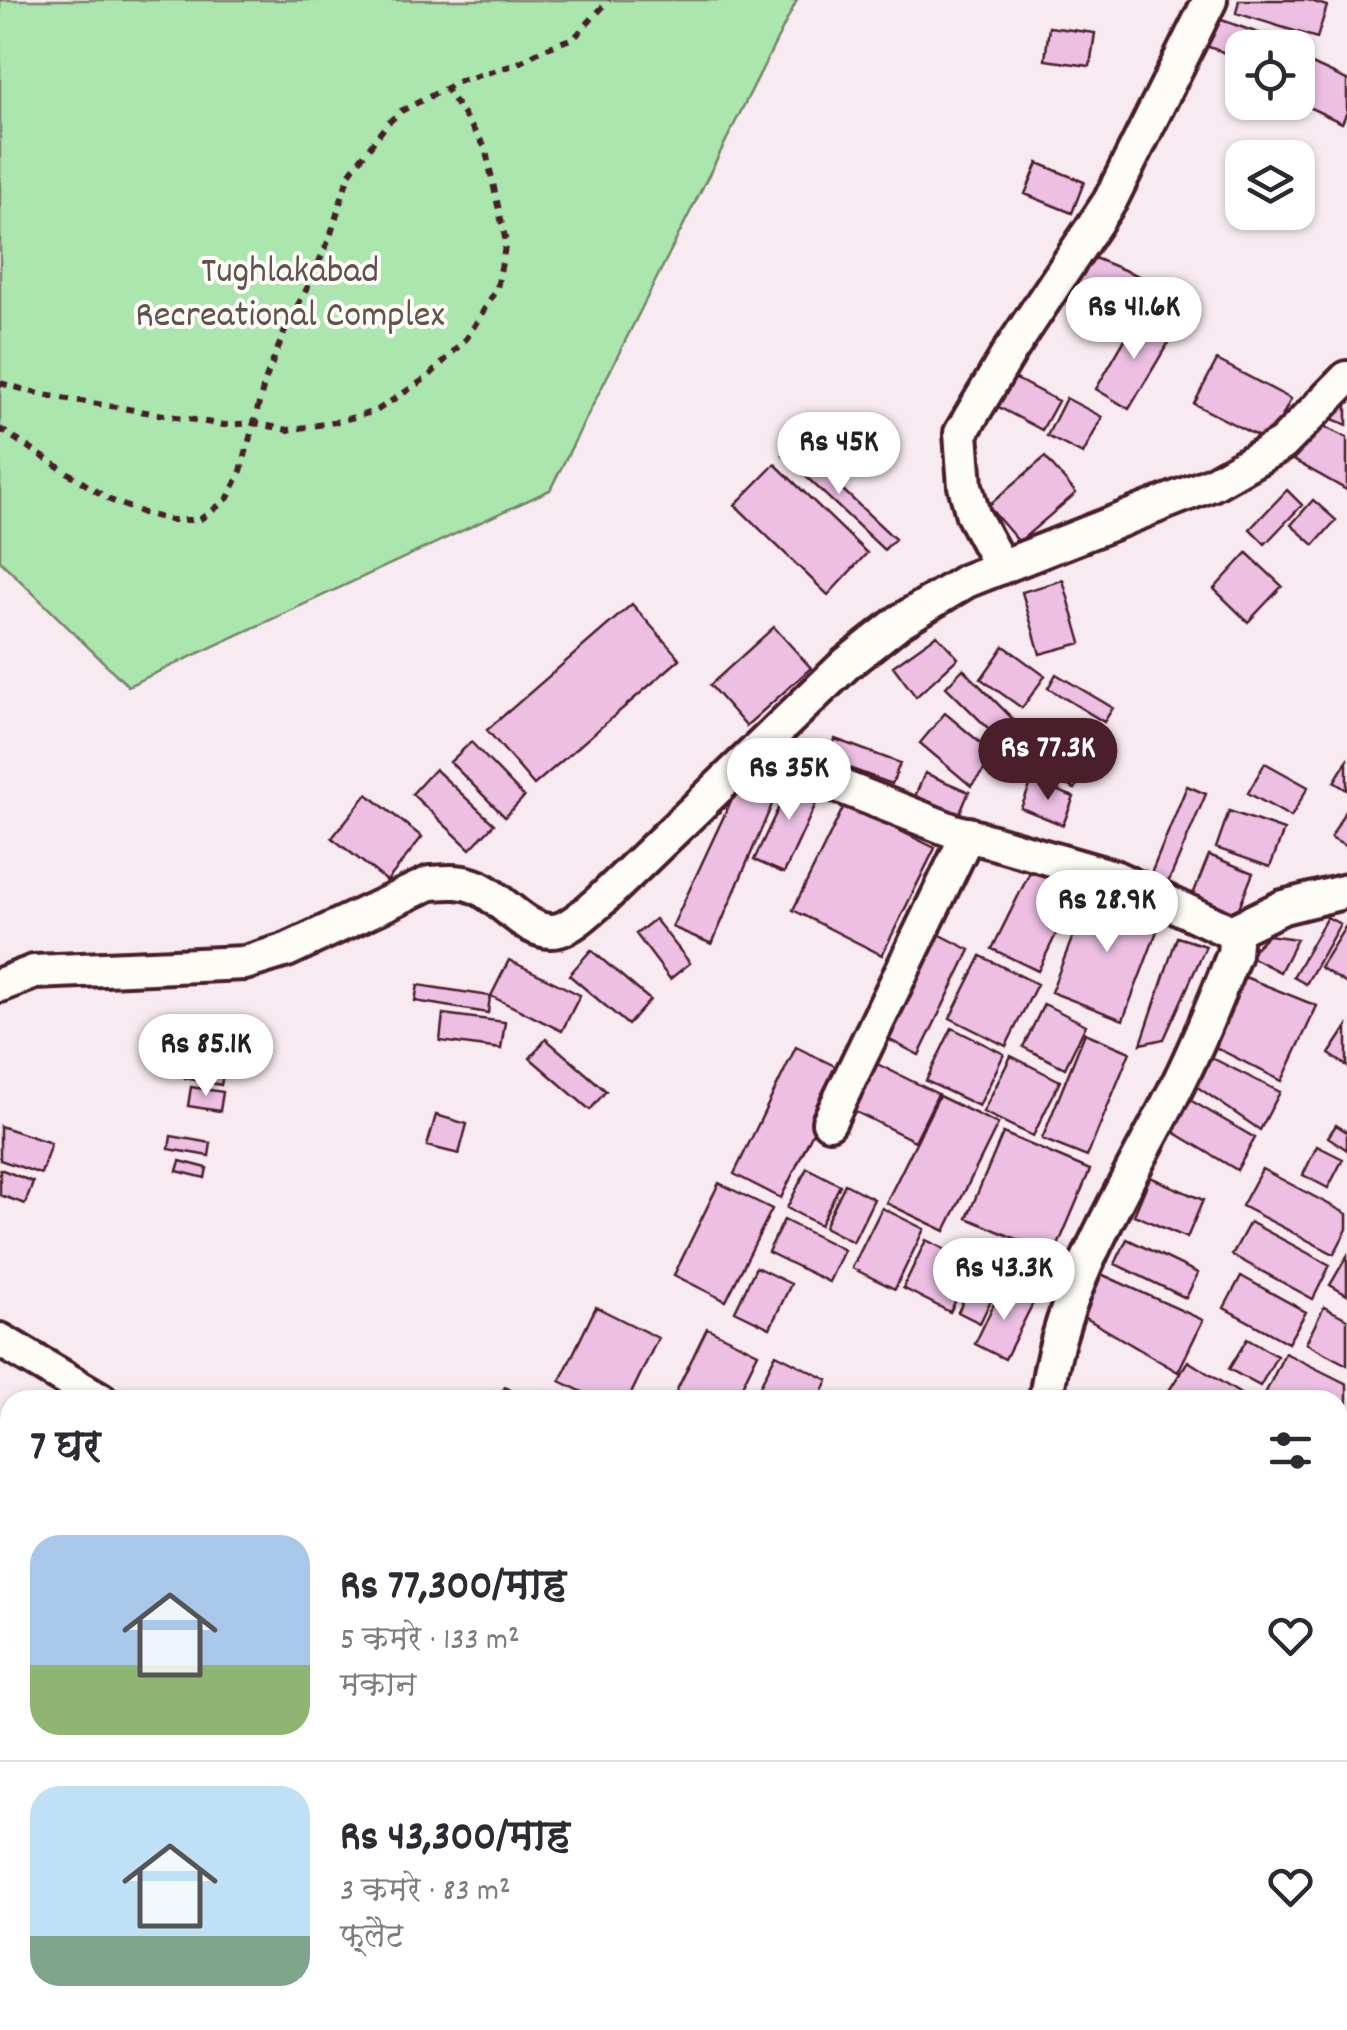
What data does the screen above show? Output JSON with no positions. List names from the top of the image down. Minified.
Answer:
{"parks":["Tughlakabad Recreational Complex"],"page":{"price":["Rs 41.6K","Rs 45K","Rs 77.3K","Rs 35K","Rs 28.9K","Rs 85.1K","Rs 43.3K"],"heading":"7 घर","list":[{"name":"Rs 77,300/माह","note":"5 कमरे · 133 m² · मकान"},{"name":"Rs 43,300/माह","note":"3 कमरे · 83 m² · फ़्लैट"}]}}
